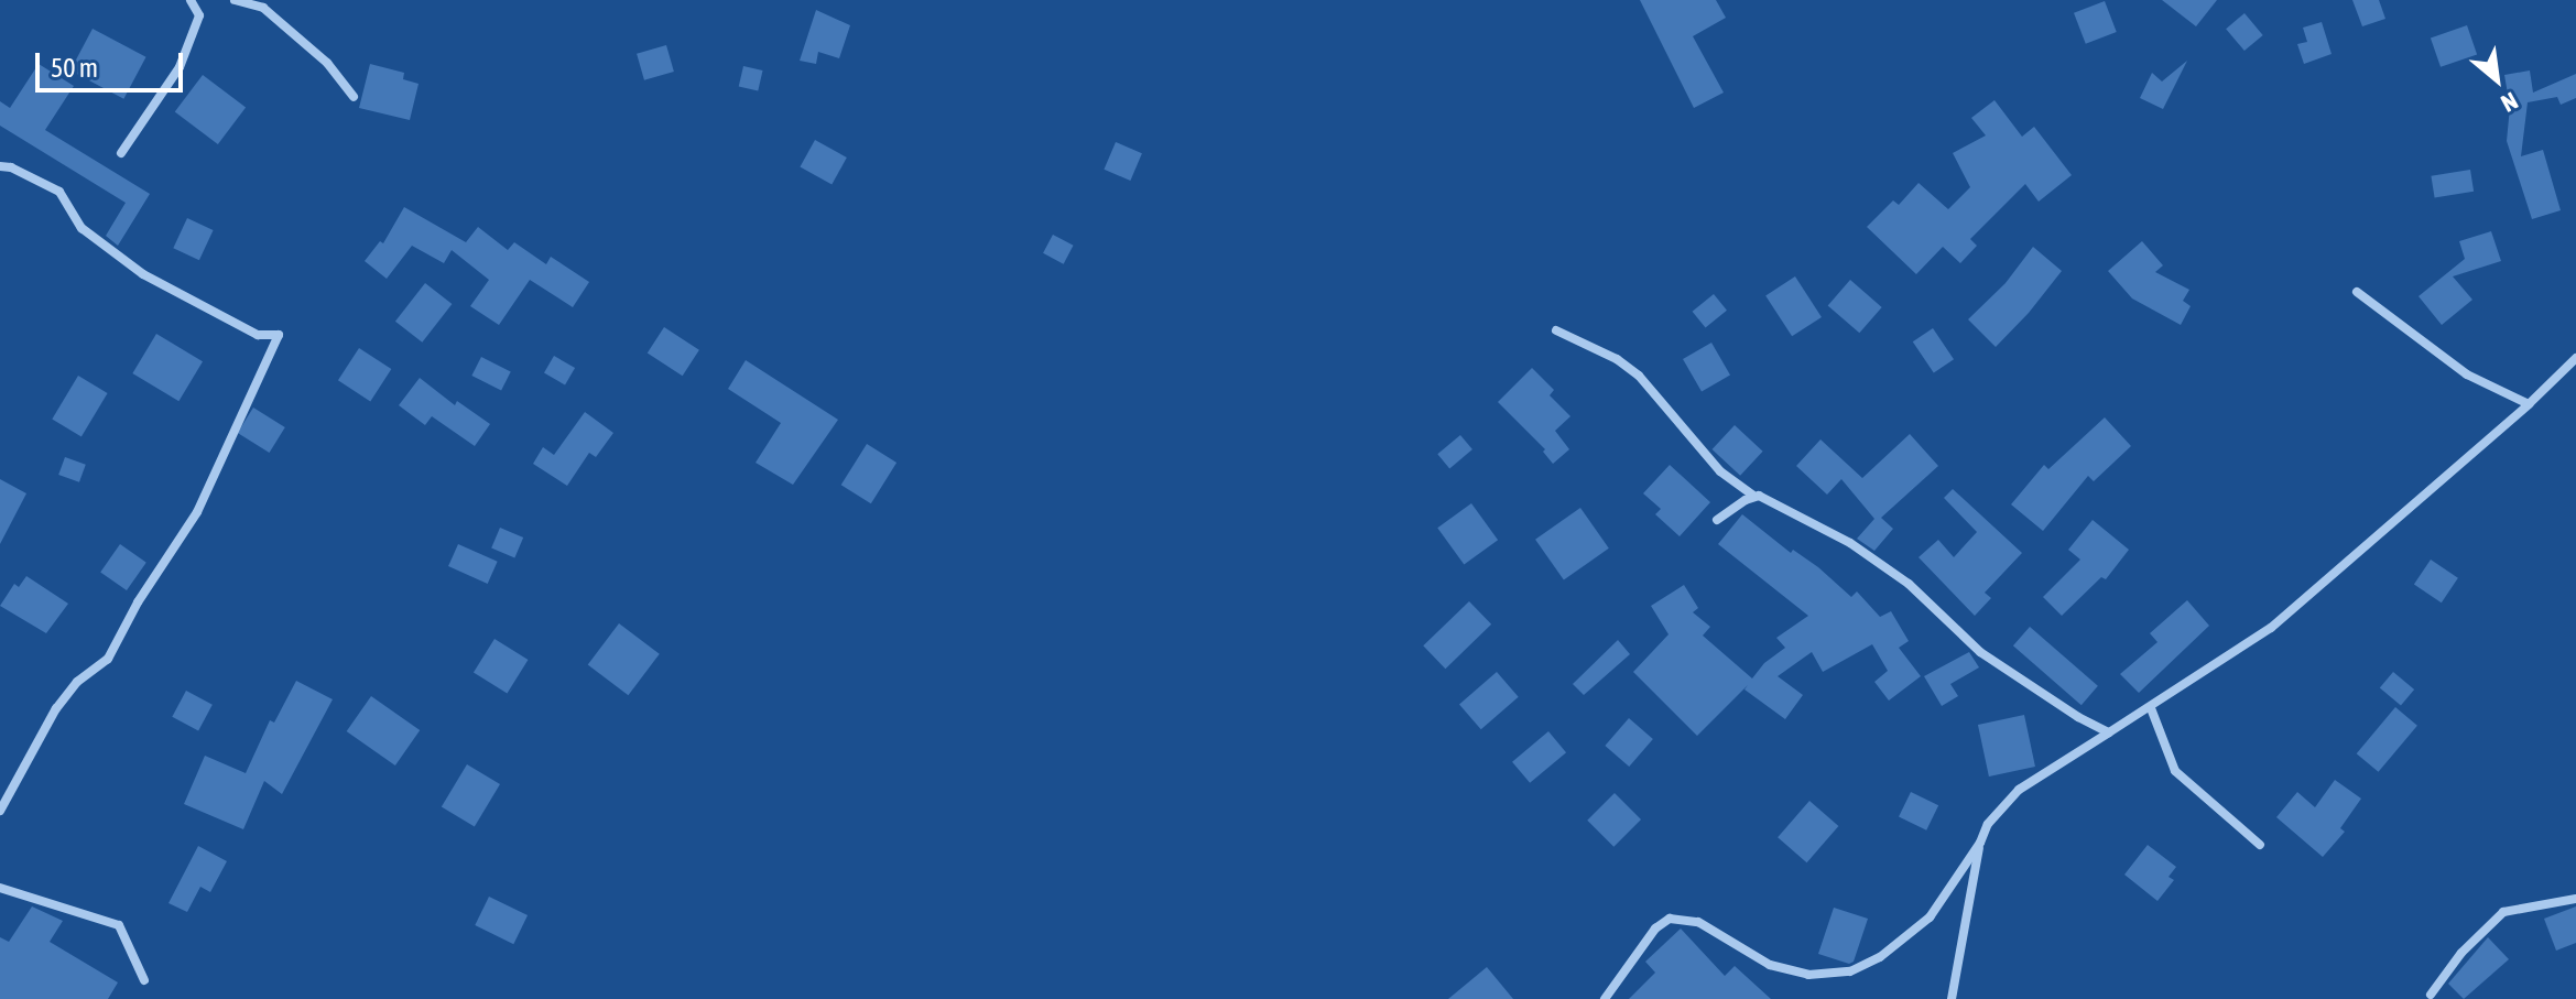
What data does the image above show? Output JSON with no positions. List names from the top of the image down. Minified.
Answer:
{"scale_bar":"50 m","north":"bottom right"}
